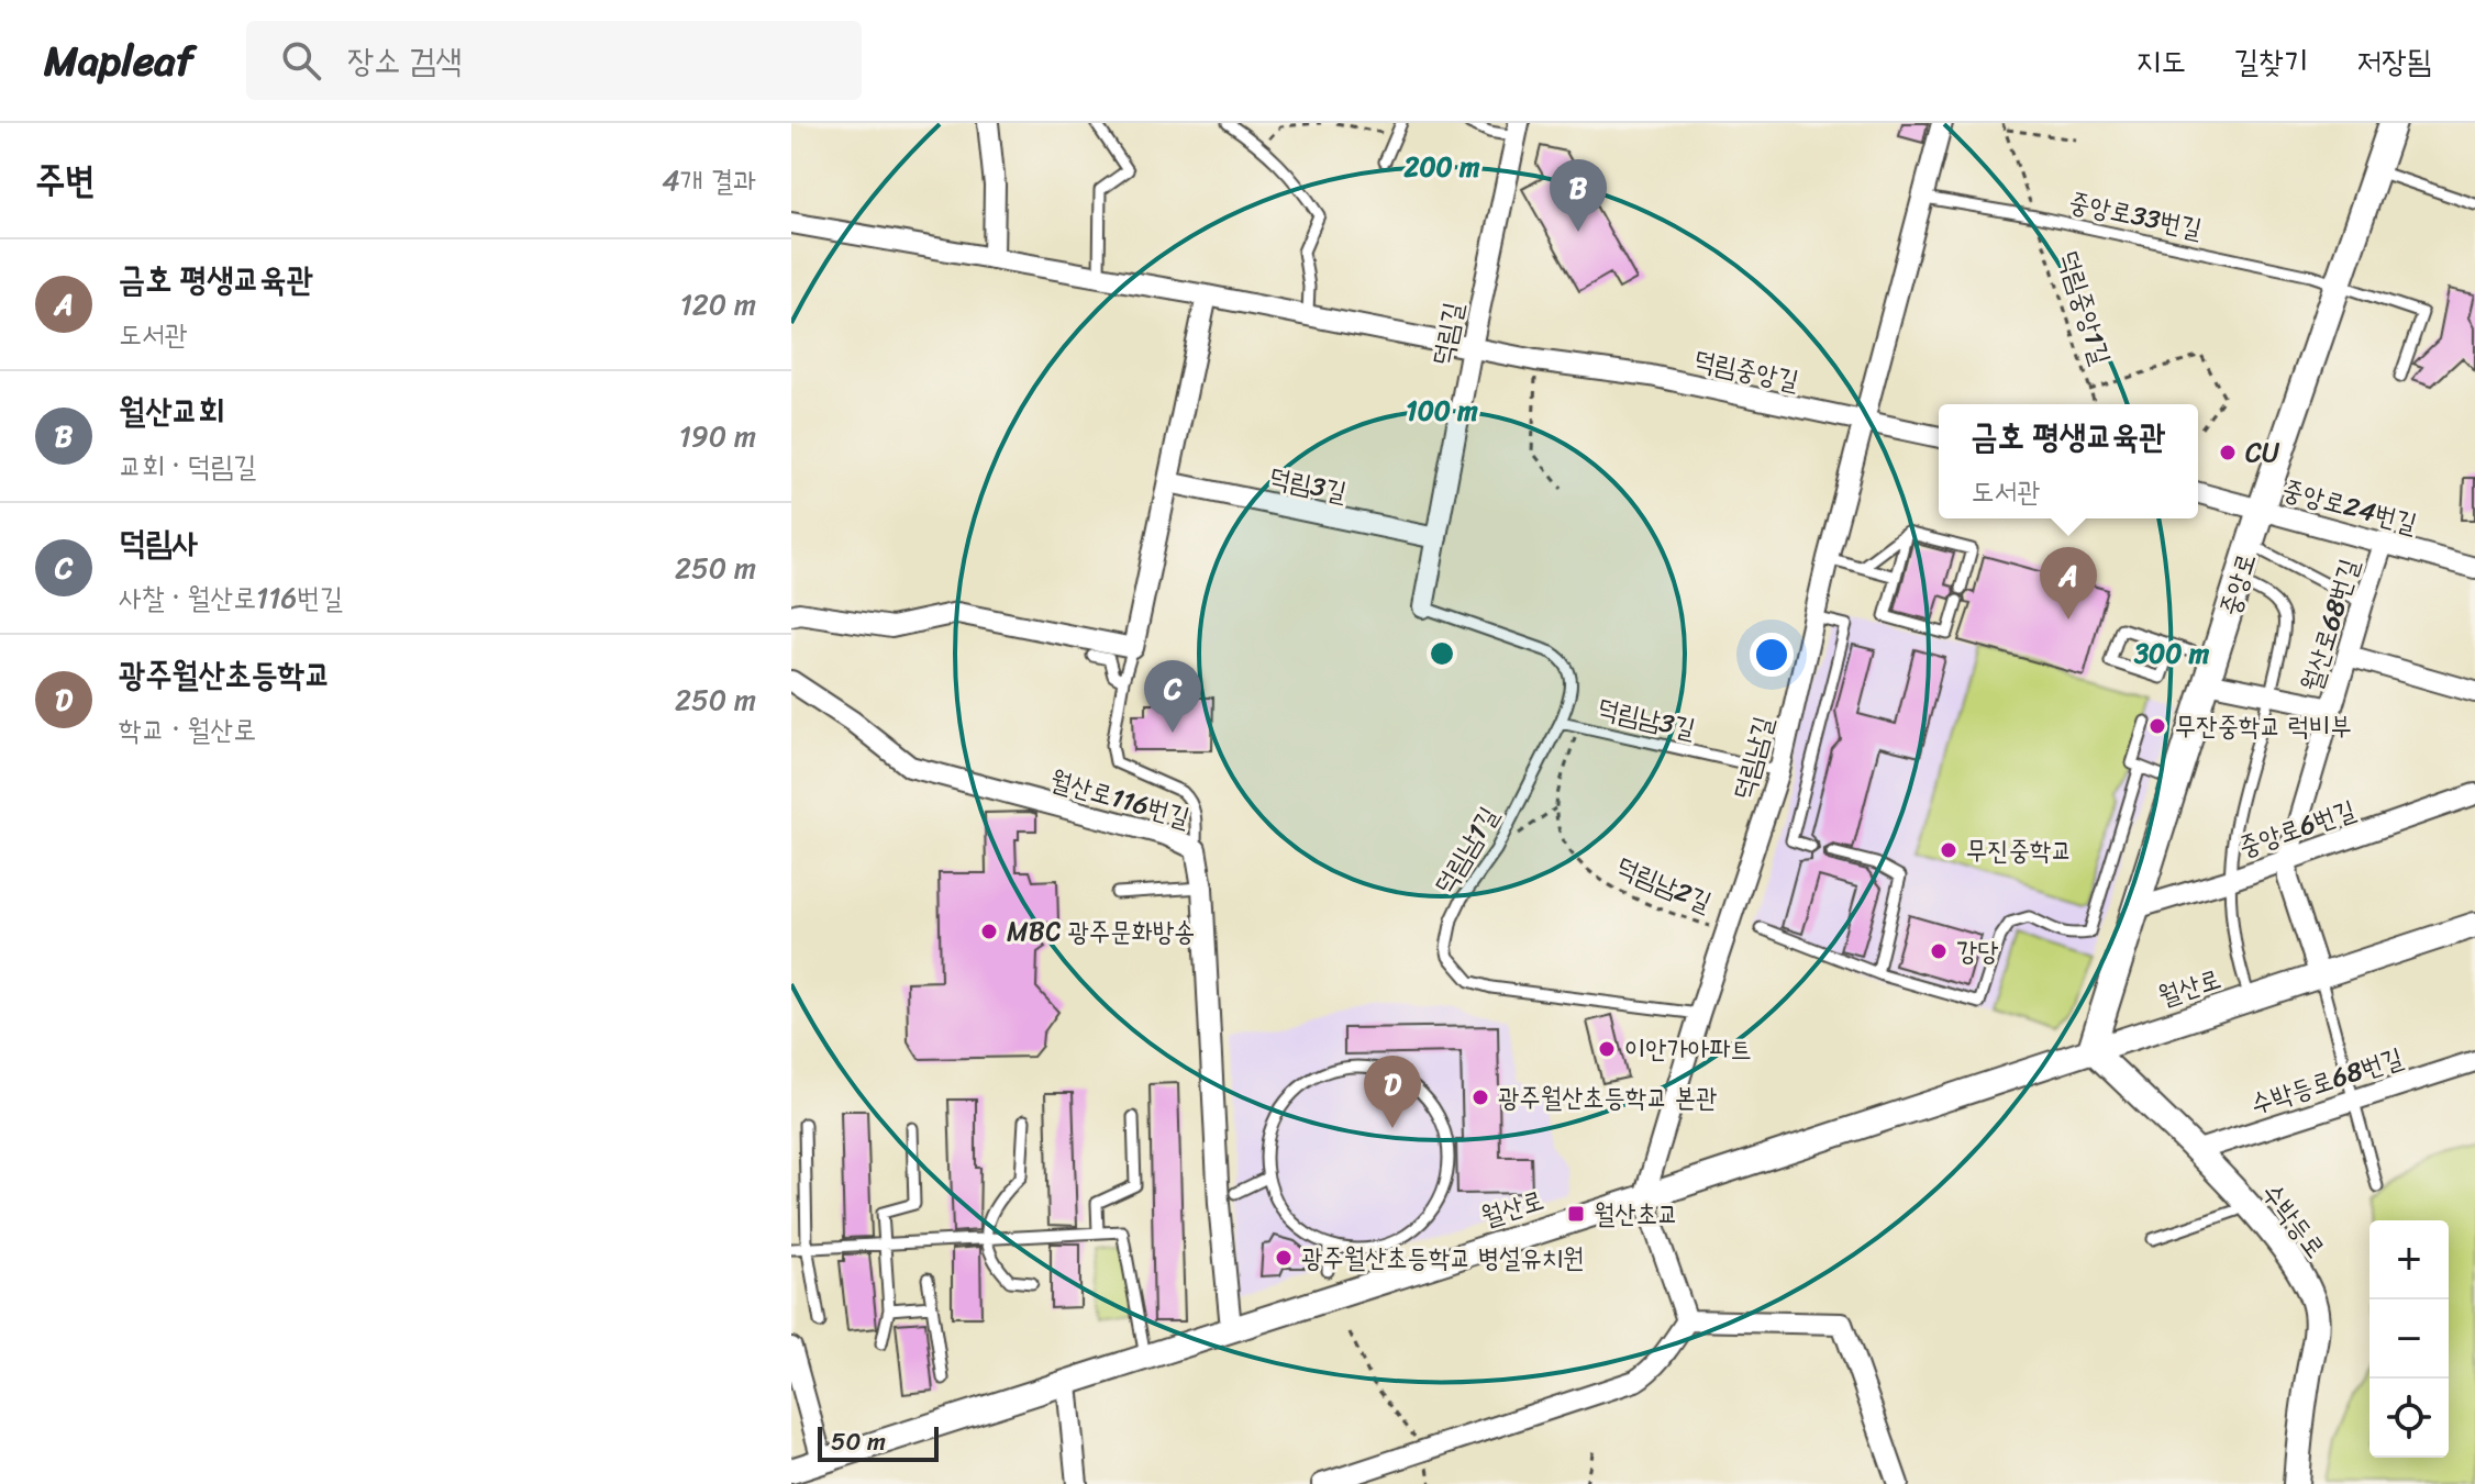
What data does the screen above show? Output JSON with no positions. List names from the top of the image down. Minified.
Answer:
{"streets":{"main road":["중앙로"],"street":["덕림길","덕림중앙길","덕림3길","중앙로24번길","월산로68번길","덕림남길","월산로116번길","중앙로6번길","월산로","수박등로68번길","수박등로"],"lane":["중앙로33번길","덕림남3길","덕림남1길"],"path":["덕림중앙1길","덕림남2길"]},"crossings":[["중앙로33번길","덕림중앙1길"],["중앙로33번길","중앙로"],["중앙로33번길","덕림남길"],["덕림길","덕림중앙길"],["덕림길","덕림3길"],["덕림길","덕림남3길"],["덕림중앙길","덕림남길"],["중앙로24번길","중앙로"],["중앙로24번길","월산로68번길"],["중앙로","중앙로6번길"],["중앙로","월산로"],["중앙로","수박등로"],["월산로68번길","중앙로6번길"],["월산로68번길","월산로"],["덕림남3길","덕림남길"],["덕림남3길","덕림남1길"],["덕림남길","덕림남1길"],["덕림남길","덕림남2길"],["덕림남길","월산로"],["월산로116번길","월산로"],["중앙로6번길","월산로"],["월산로","수박등로"],["수박등로68번길","수박등로"]],"places":{"other":["CU","무잔중학교 럭비부","무진중학교","MBC 광주문화방송","강당","이안가아파트","광주월산초등학교 본관","광주월산초등학교 병설유치원"],"transit":["월산초교"]},"scale_bar":"50 m","page":{"header":"Mapleaf","search":"장소 검색","nav":["지도","길찾기","저장됨"],"heading":["주변","4개 결과"],"pins":["B","A","C","D"],"list":[{"mark":"A","name":"금호 평생교육관","note":"도서관","value":"120 m"},{"mark":"B","name":"월산교회","note":"교회 · 덕림길","value":"190 m"},{"mark":"C","name":"덕림사","note":"사찰 · 월산로116번길","value":"250 m"},{"mark":"D","name":"광주월산초등학교","note":"학교 · 월산로","value":"250 m"}],"popup":["금호 평생교육관","도서관"],"map_buttons":["+","−"],"scale":"50 m"},"rings":["200 m","100 m","300 m"]}
